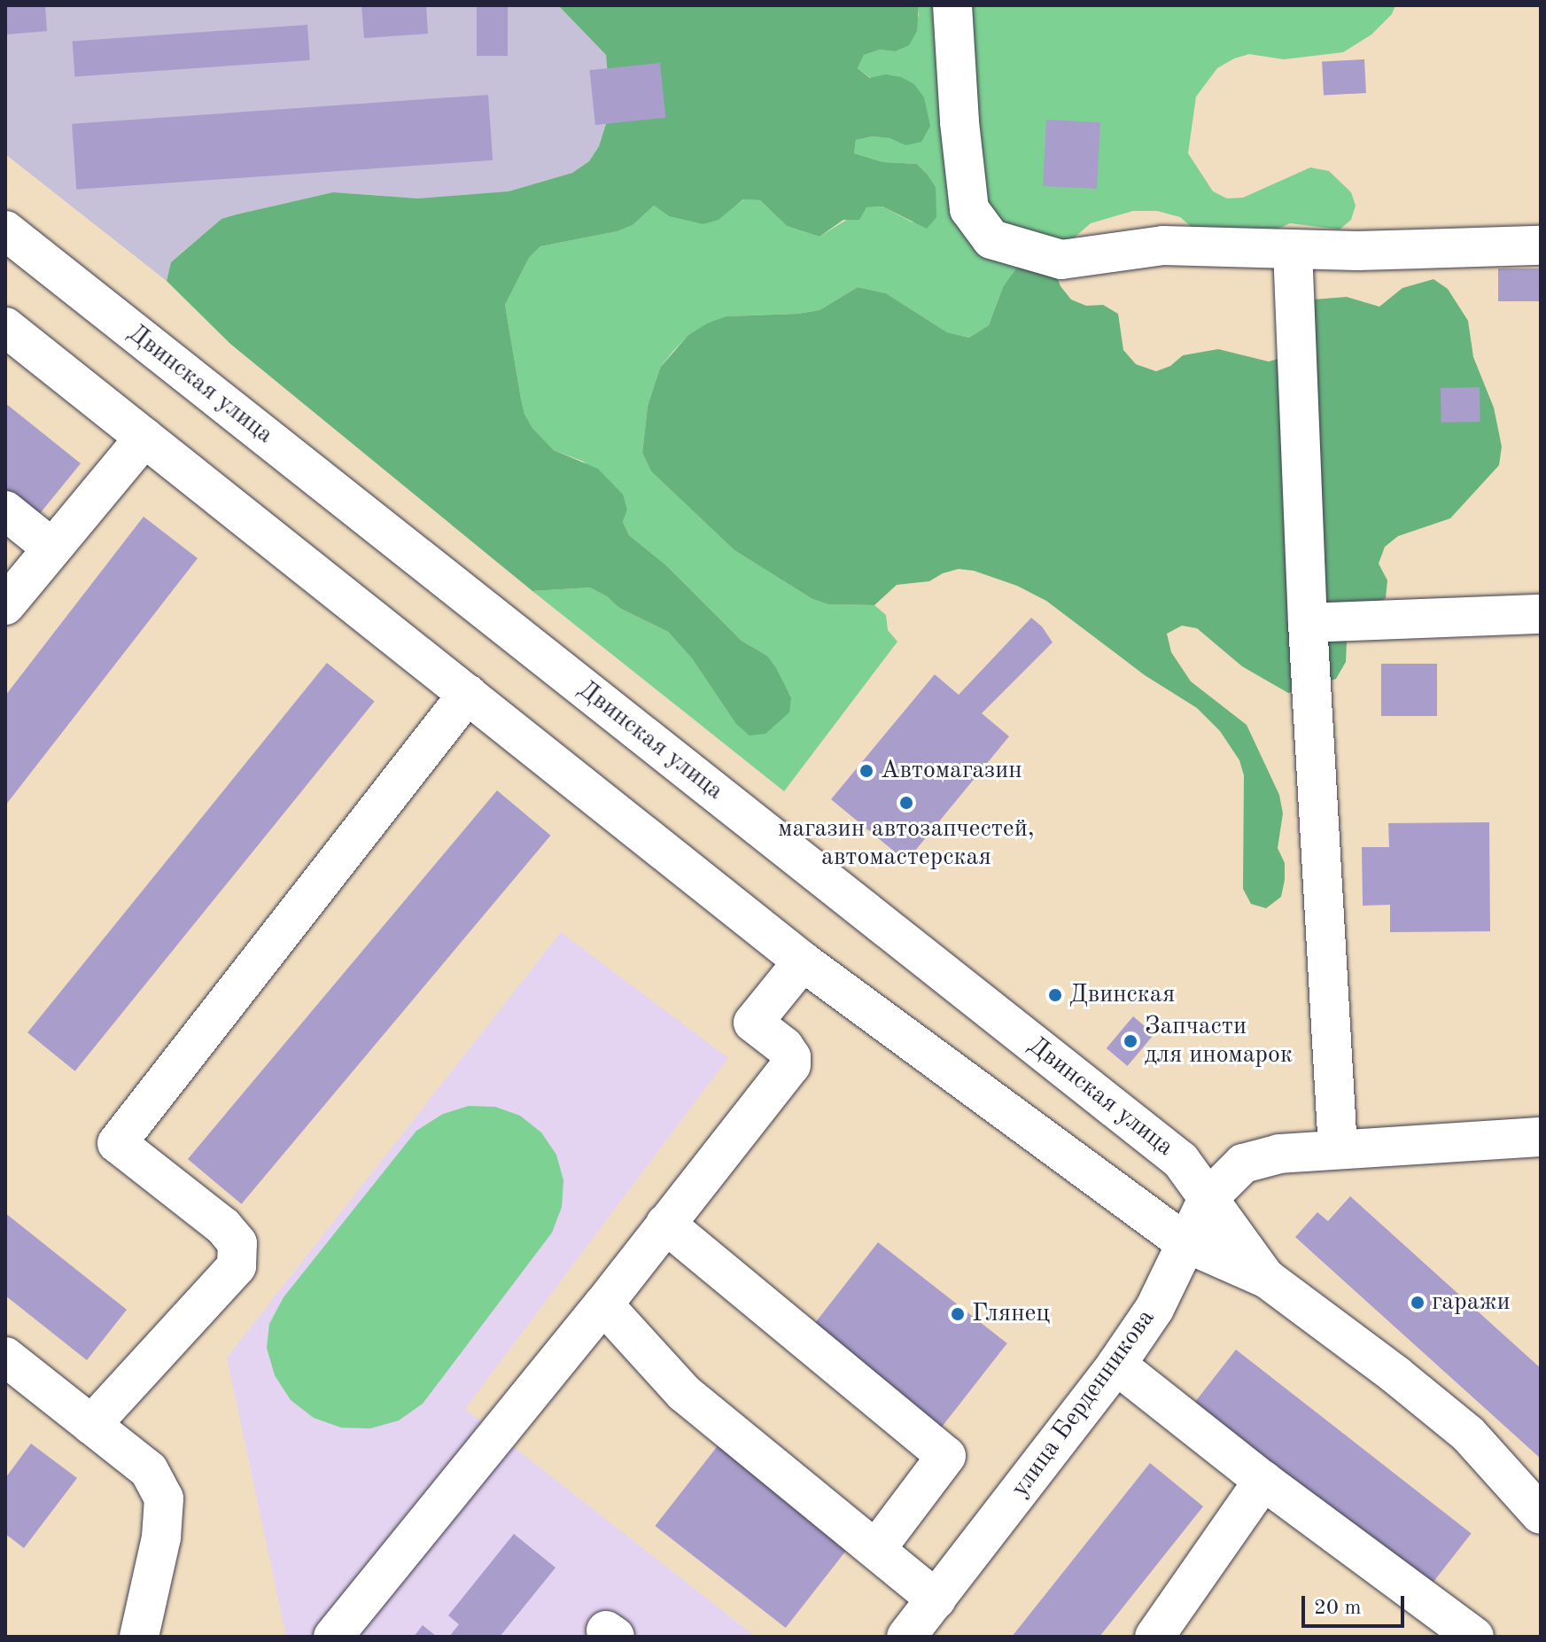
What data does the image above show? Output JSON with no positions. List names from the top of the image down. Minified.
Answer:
{"streets":{"street":["Двинская улица","улица Берденникова"]},"crossings":[["Двинская улица","улица Берденникова"]],"places":["Автомагазин","магазин автозапчестей, автомастерская","Двинская","Запчасти для иномарок","гаражи","Глянец"],"scale_bar":"20 m"}
